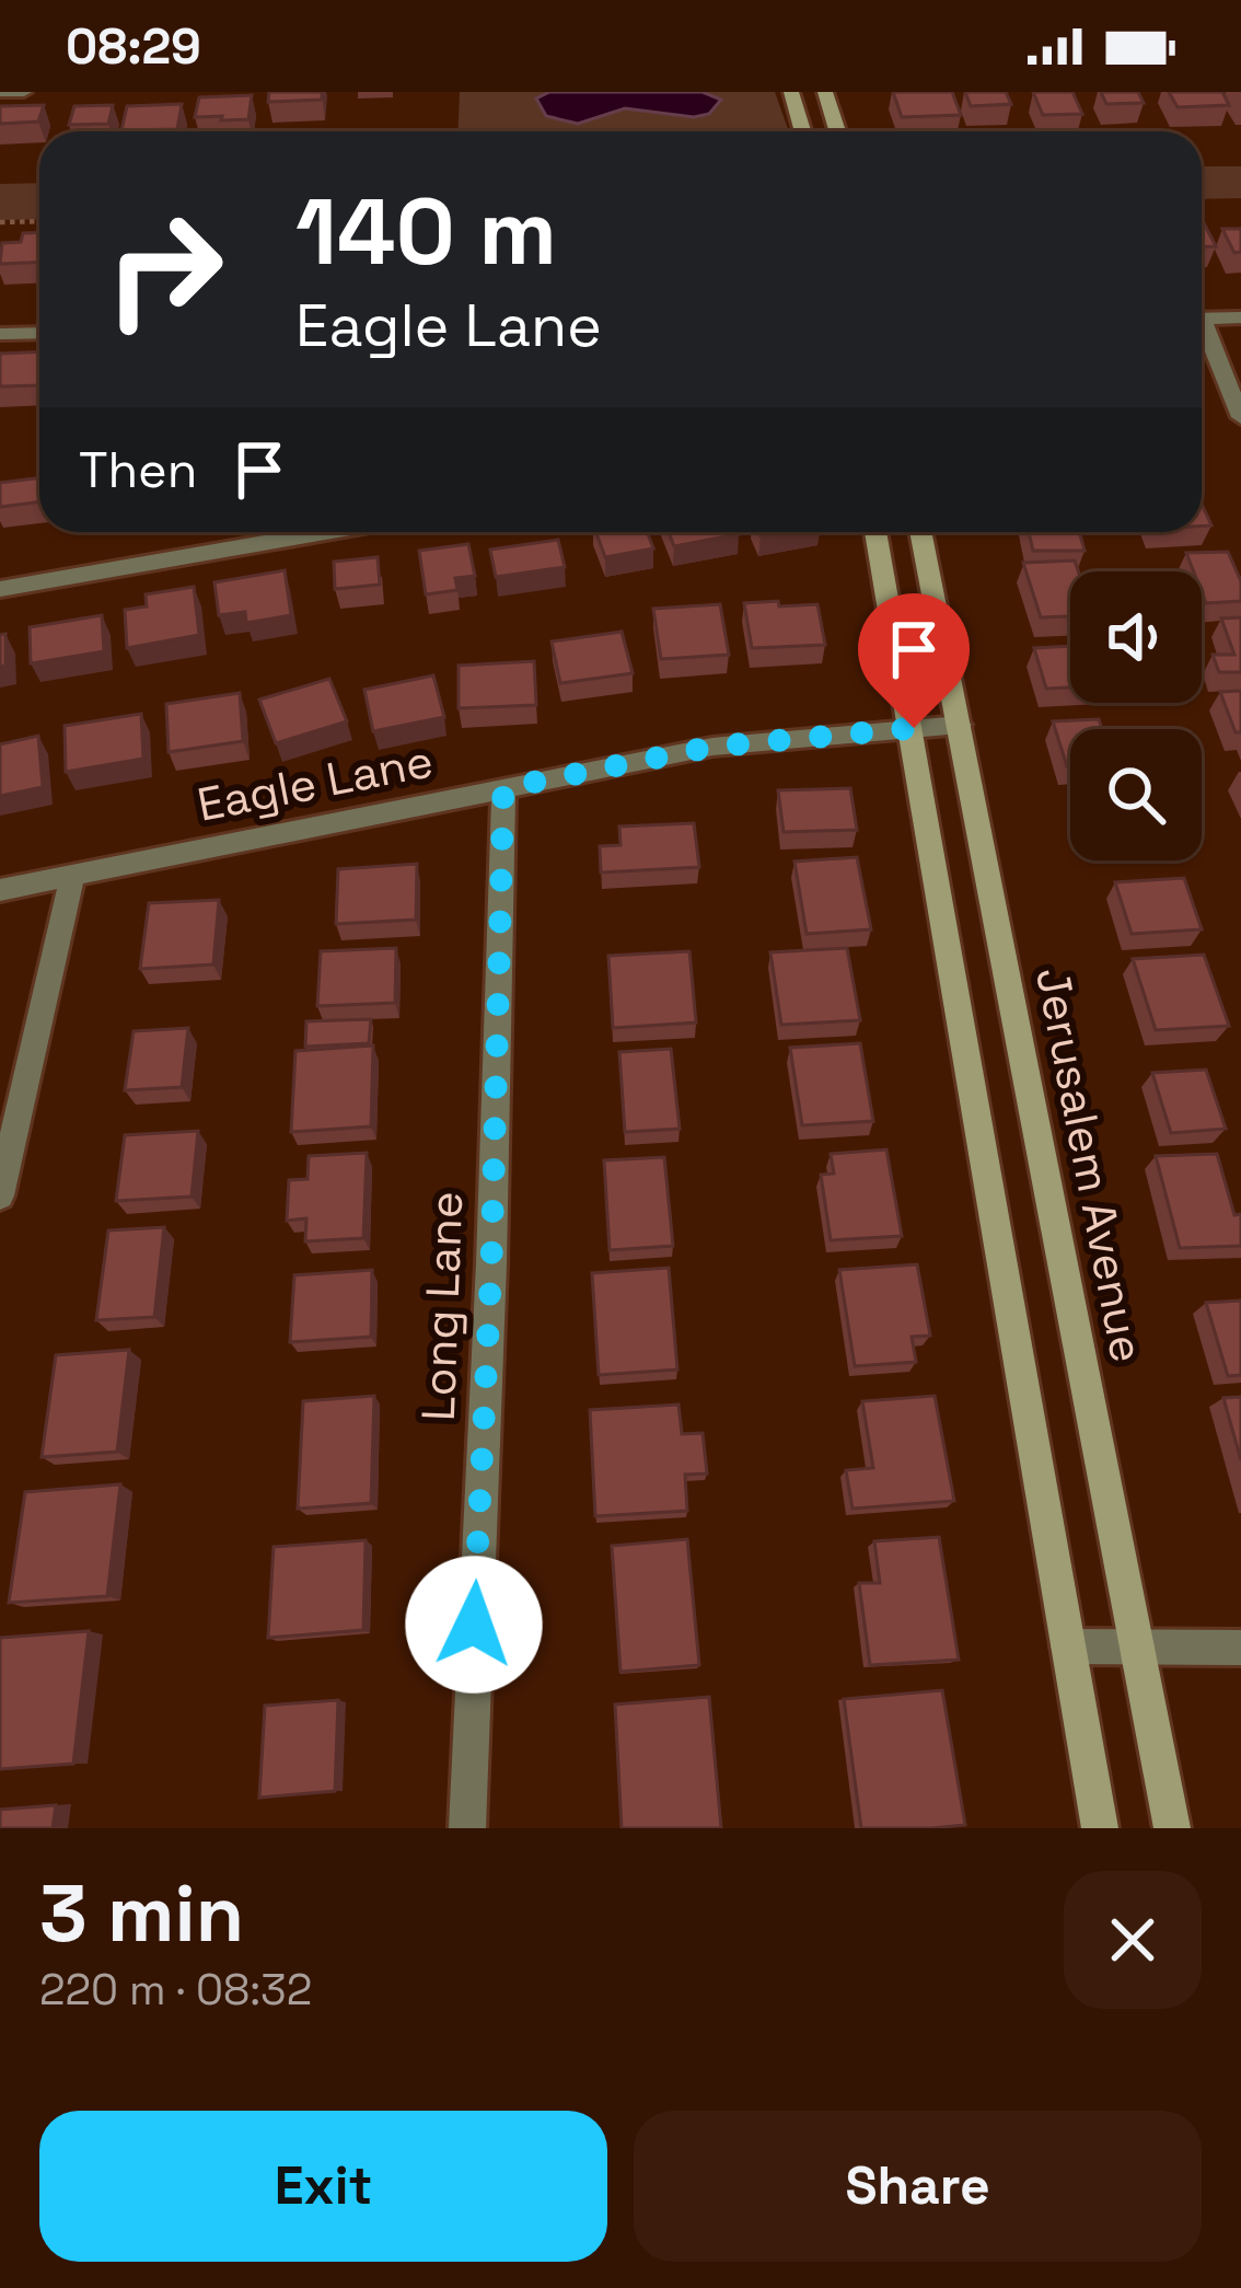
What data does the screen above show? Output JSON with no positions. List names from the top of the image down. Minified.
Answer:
{"streets":{"main road":["Jerusalem Avenue"],"street":["Eagle Lane","Long Lane"]},"crossings":[["Eagle Lane","Jerusalem Avenue"],["Eagle Lane","Long Lane"]],"page":{"status":"08:29","turn":["140 m","Eagle Lane"],"then":"Then","heading":["3 min","220 m · 08:32"],"buttons":["Exit","Share"]}}
